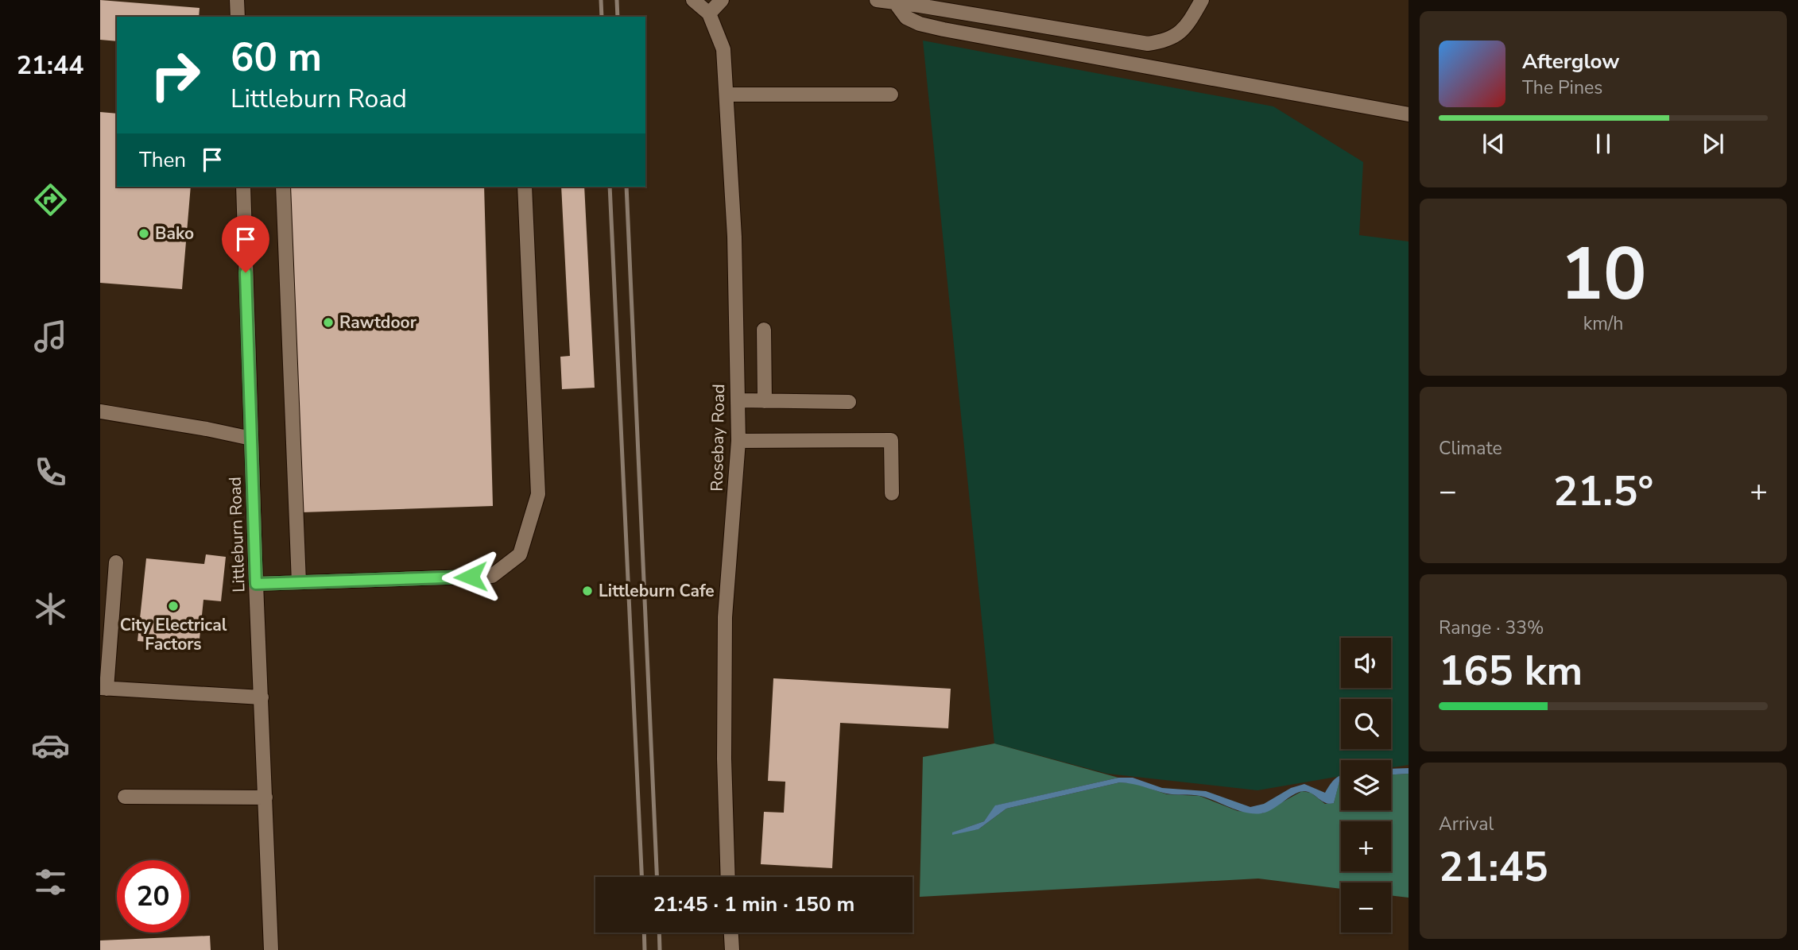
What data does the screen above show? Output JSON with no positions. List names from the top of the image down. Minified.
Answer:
{"streets":{"street":["Rosebay Road","Littleburn Road"]},"places":["Bako","Rawtdoor","Littleburn Cafe","City Electrical Factors"],"page":{"tabs":"21:44","turn":["60 m","Littleburn Road"],"song":["Afterglow","The Pines"],"then":"Then","tile":[["10","km/h"],"Climate",["Range · 33%","165 km"],["Arrival","21:45"]],"heat":["−","21.5°","+"],"map_buttons":["+","−"],"limit":"20","trip":"21:45 · 1 min · 150 m"}}
